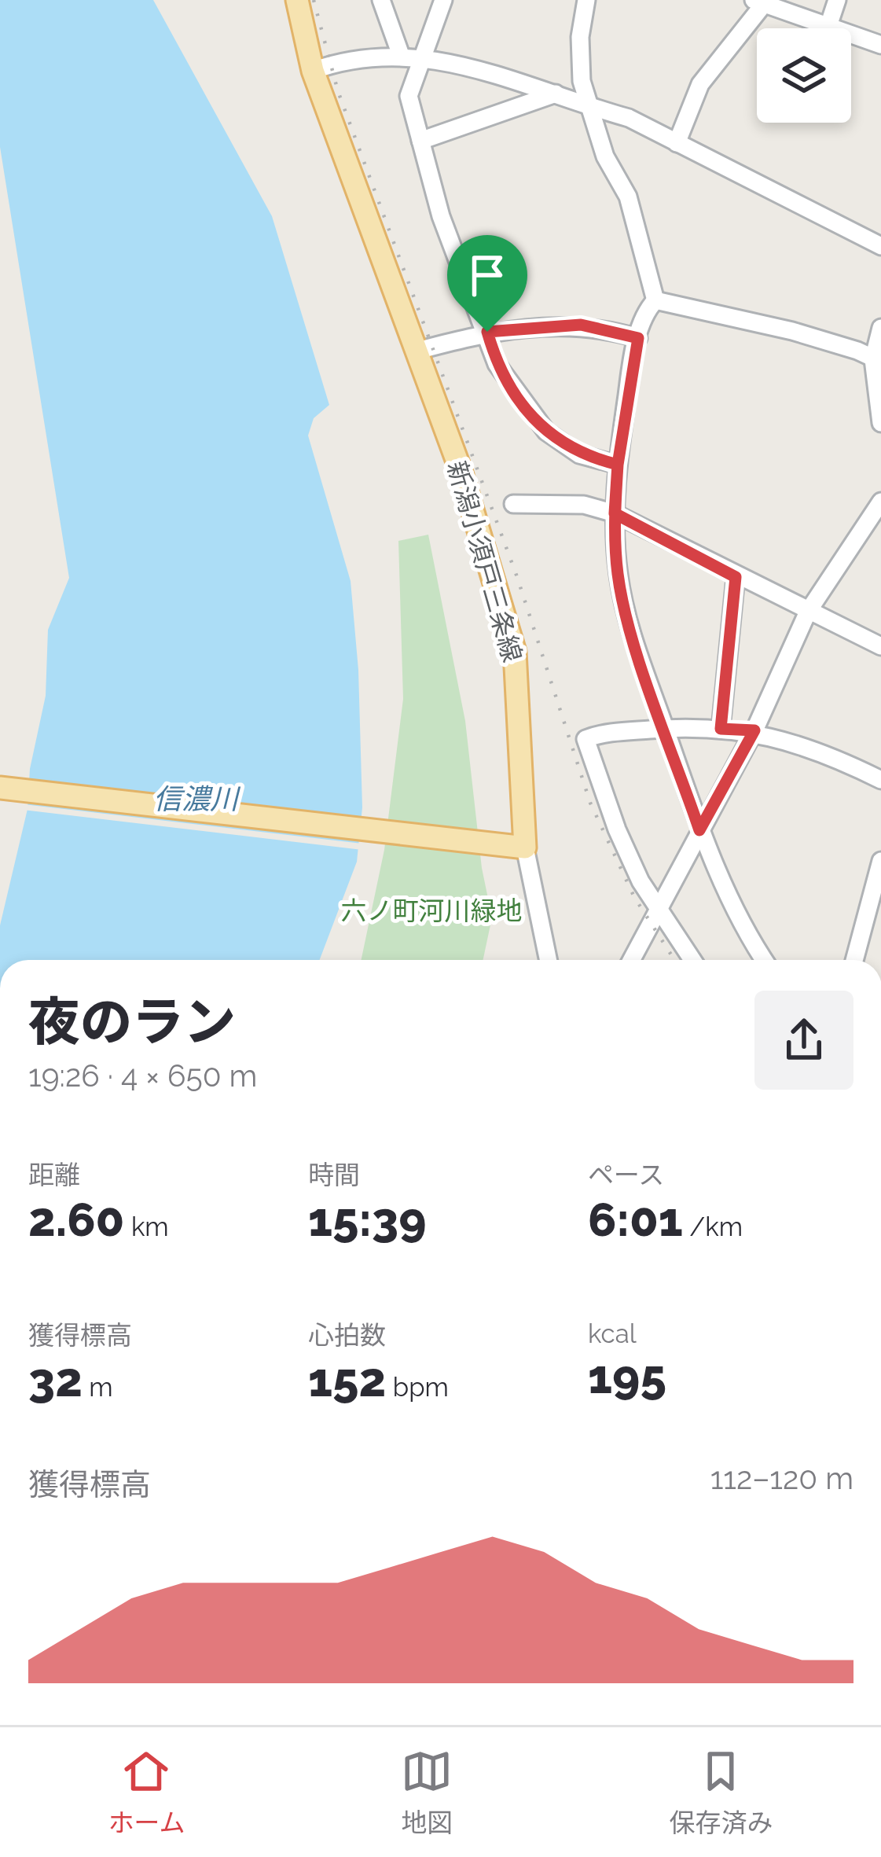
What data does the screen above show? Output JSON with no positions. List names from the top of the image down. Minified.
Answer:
{"streets":{"main road":["新潟小須戸三条線"]},"water":["信濃川"],"parks":["六ノ町河川緑地"],"page":{"heading":["夜のラン","19:26 · 4 × 650 m"],"stats":[["距離","2.60 km"],["時間","15:39"],["ペース","6:01 /km"],["獲得標高","32 m"],["心拍数","152 bpm"],["kcal","195"]],"chart":["獲得標高","112–120 m"],"tabs":["ホーム","地図","保存済み"]}}
